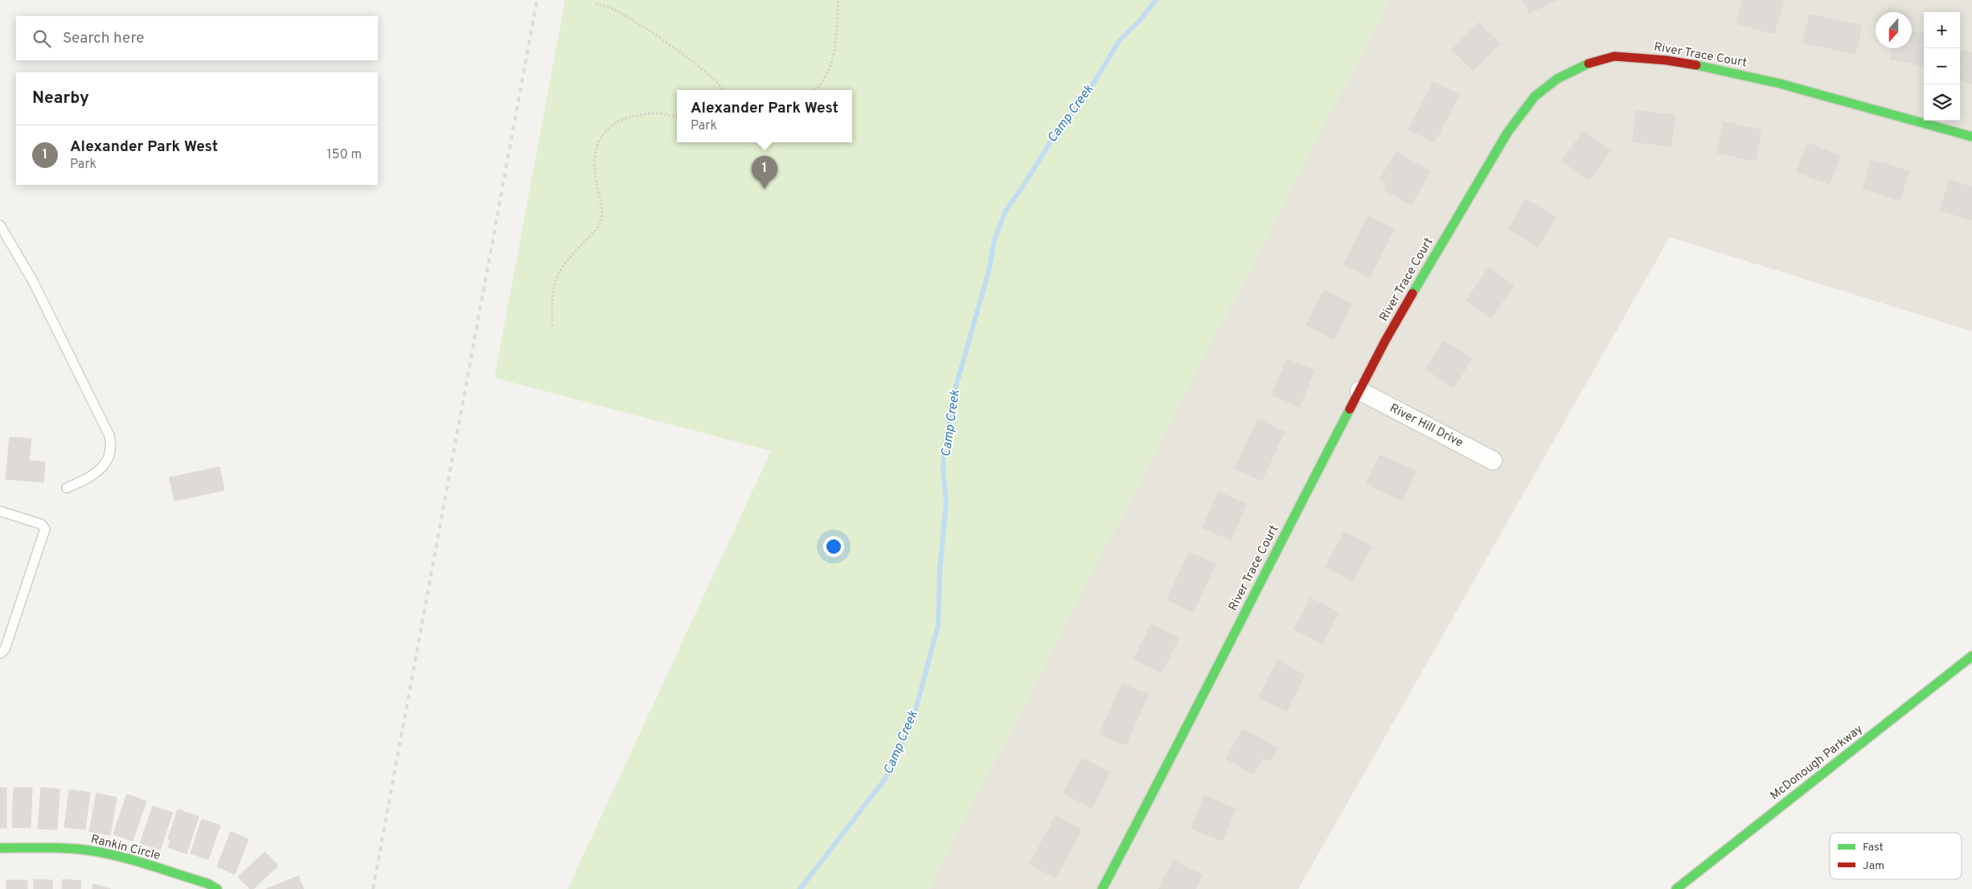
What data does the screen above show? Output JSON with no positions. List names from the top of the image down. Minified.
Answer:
{"streets":{"street":["River Trace Court","River Hill Drive","McDonough Parkway","Rankin Circle"]},"crossings":[["River Trace Court","River Hill Drive"]],"water":["Camp Creek"],"legend":["Fast","Jam"],"north":"bottom","page":{"map_buttons":["+","−"],"search":"Search here","heading":"Nearby","popup":["Alexander Park West","Park"],"list":[{"mark":"1","name":"Alexander Park West","note":"Park","value":"150 m"}],"pins":"1"}}
